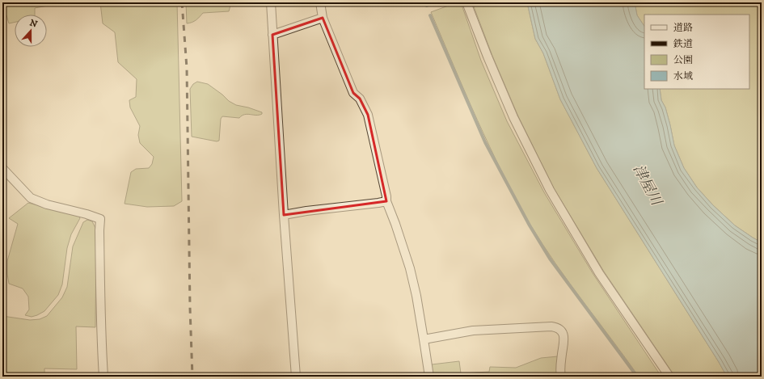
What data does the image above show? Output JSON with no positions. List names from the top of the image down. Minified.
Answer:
{"water":["津屋川"],"legend":["道路","鉄道","公園","水域"],"north":"top"}
